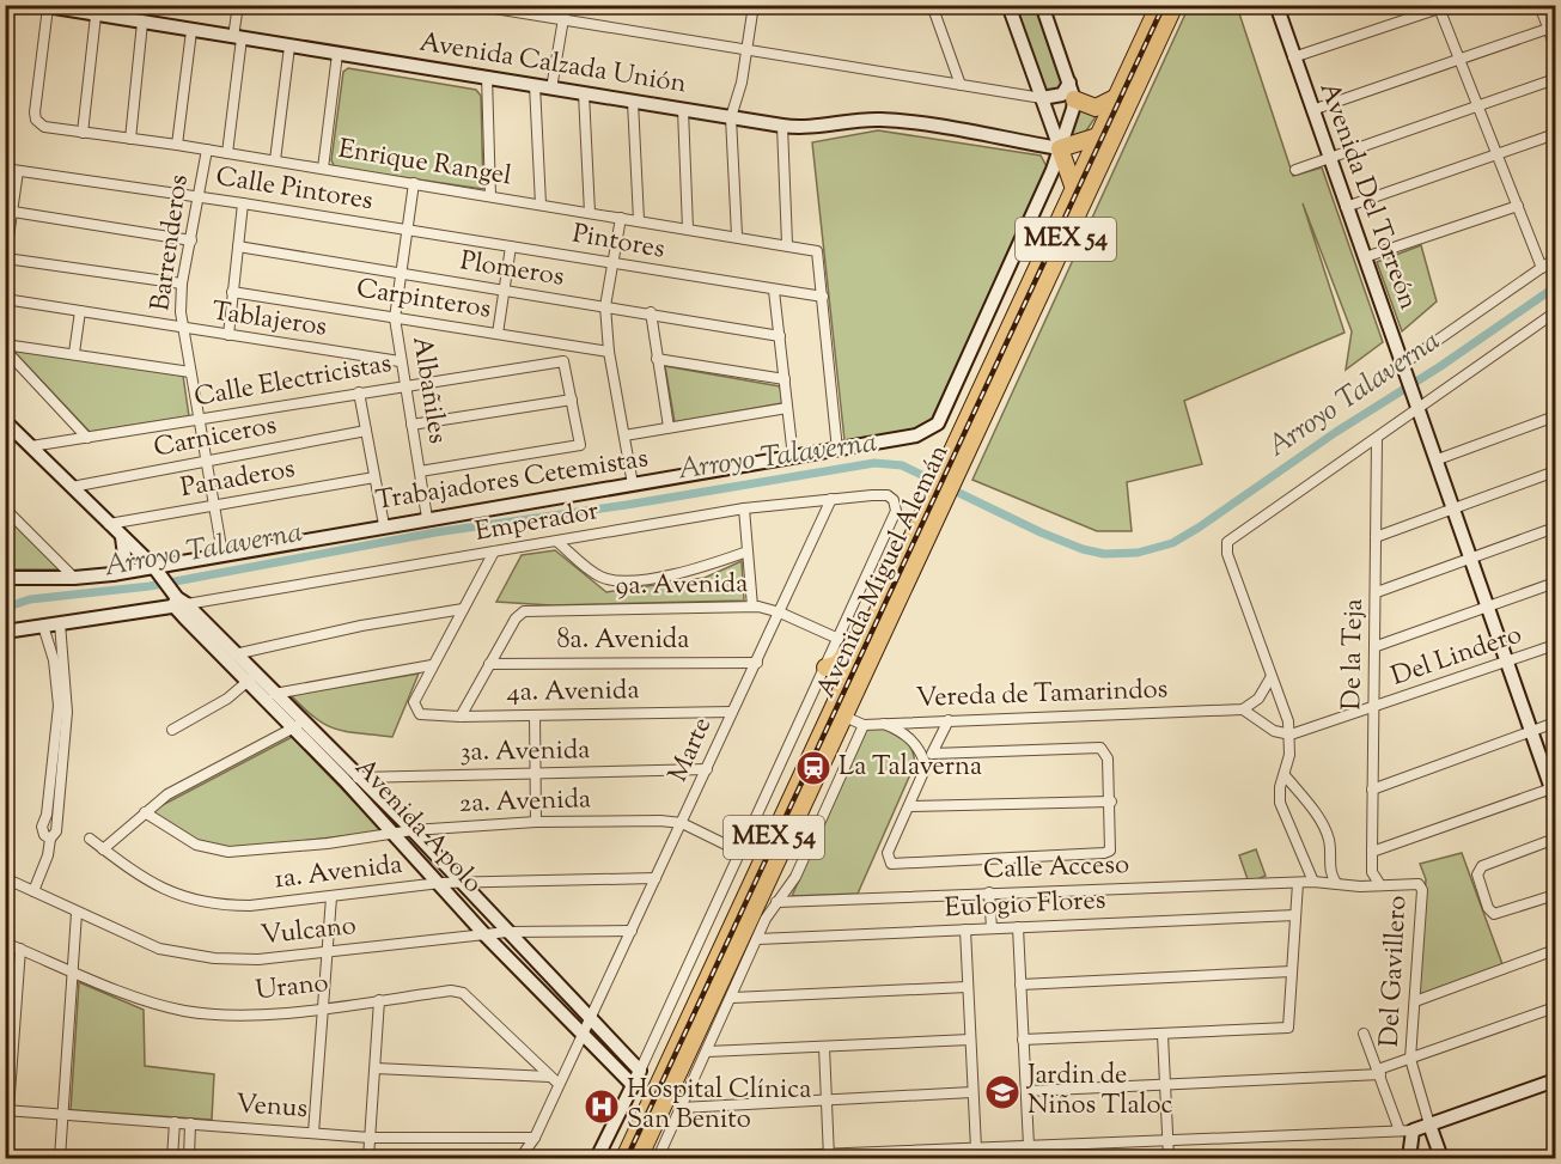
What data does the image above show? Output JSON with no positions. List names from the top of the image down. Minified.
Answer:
{"streets":{"highway":["MEX 54","Avenida Miguel Alemán"],"street":["Avenida Calzada Unión","Enrique Rangel","Calle Pintores","Avenida Del Torreón","Barrenderos","Pintores","Plomeros","Carpinteros","Tablajeros","Calle Electricistas","Albañiles","Carniceros","Panaderos","Trabajadores Cetemistas","Emperador","9a. Avenida","8a. Avenida","De la Teja","Del Lindero","4a. Avenida","Vereda de Tamarindos","Marte","3a. Avenida","2a. Avenida","Avenida Apolo","Calle Acceso","1a. Avenida","Eulogio Flores","Vulcano","Del Gavillero","Urano","Venus"]},"crossings":[["Avenida Calzada Unión","Enrique Rangel"],["Avenida Calzada Unión","Trabajadores Cetemistas"],["Enrique Rangel","Barrenderos"],["Enrique Rangel","Pintores"],["Enrique Rangel","Albañiles"],["Calle Pintores","Barrenderos"],["Calle Pintores","Pintores"],["Calle Pintores","Albañiles"],["Barrenderos","Tablajeros"],["Barrenderos","Calle Electricistas"],["Barrenderos","Carniceros"],["Barrenderos","Panaderos"],["Barrenderos","Trabajadores Cetemistas"],["Pintores","Albañiles"],["Plomeros","Albañiles"],["Carpinteros","Albañiles"],["Tablajeros","Albañiles"],["Calle Electricistas","Albañiles"],["Calle Electricistas","Avenida Apolo"],["Albañiles","Trabajadores Cetemistas"],["Carniceros","Avenida Apolo"],["Panaderos","Avenida Apolo"],["Trabajadores Cetemistas","Avenida Apolo"],["Emperador","Avenida Miguel Alemán"],["Emperador","Marte"],["Emperador","Avenida Apolo"],["Avenida Miguel Alemán","9a. Avenida"],["Avenida Miguel Alemán","Vereda de Tamarindos"],["Avenida Miguel Alemán","2a. Avenida"],["Avenida Miguel Alemán","Avenida Apolo"],["9a. Avenida","8a. Avenida"],["9a. Avenida","Marte"],["8a. Avenida","Marte"],["De la Teja","Del Lindero"],["4a. Avenida","Marte"],["Marte","3a. Avenida"],["Marte","2a. Avenida"],["Marte","Avenida Apolo"],["Marte","1a. Avenida"],["Marte","Vulcano"],["Marte","Urano"],["Marte","Venus"],["3a. Avenida","Avenida Apolo"],["2a. Avenida","Avenida Apolo"],["Avenida Apolo","1a. Avenida"],["Avenida Apolo","Vulcano"],["Calle Acceso","Del Gavillero"]],"water":["Arroyo Talaverna"],"places":{"station":["La Talaverna"],"school or university":["Jardin de Niños Tlaloc"],"hospital":["Hospital Clínica San Benito"]}}
